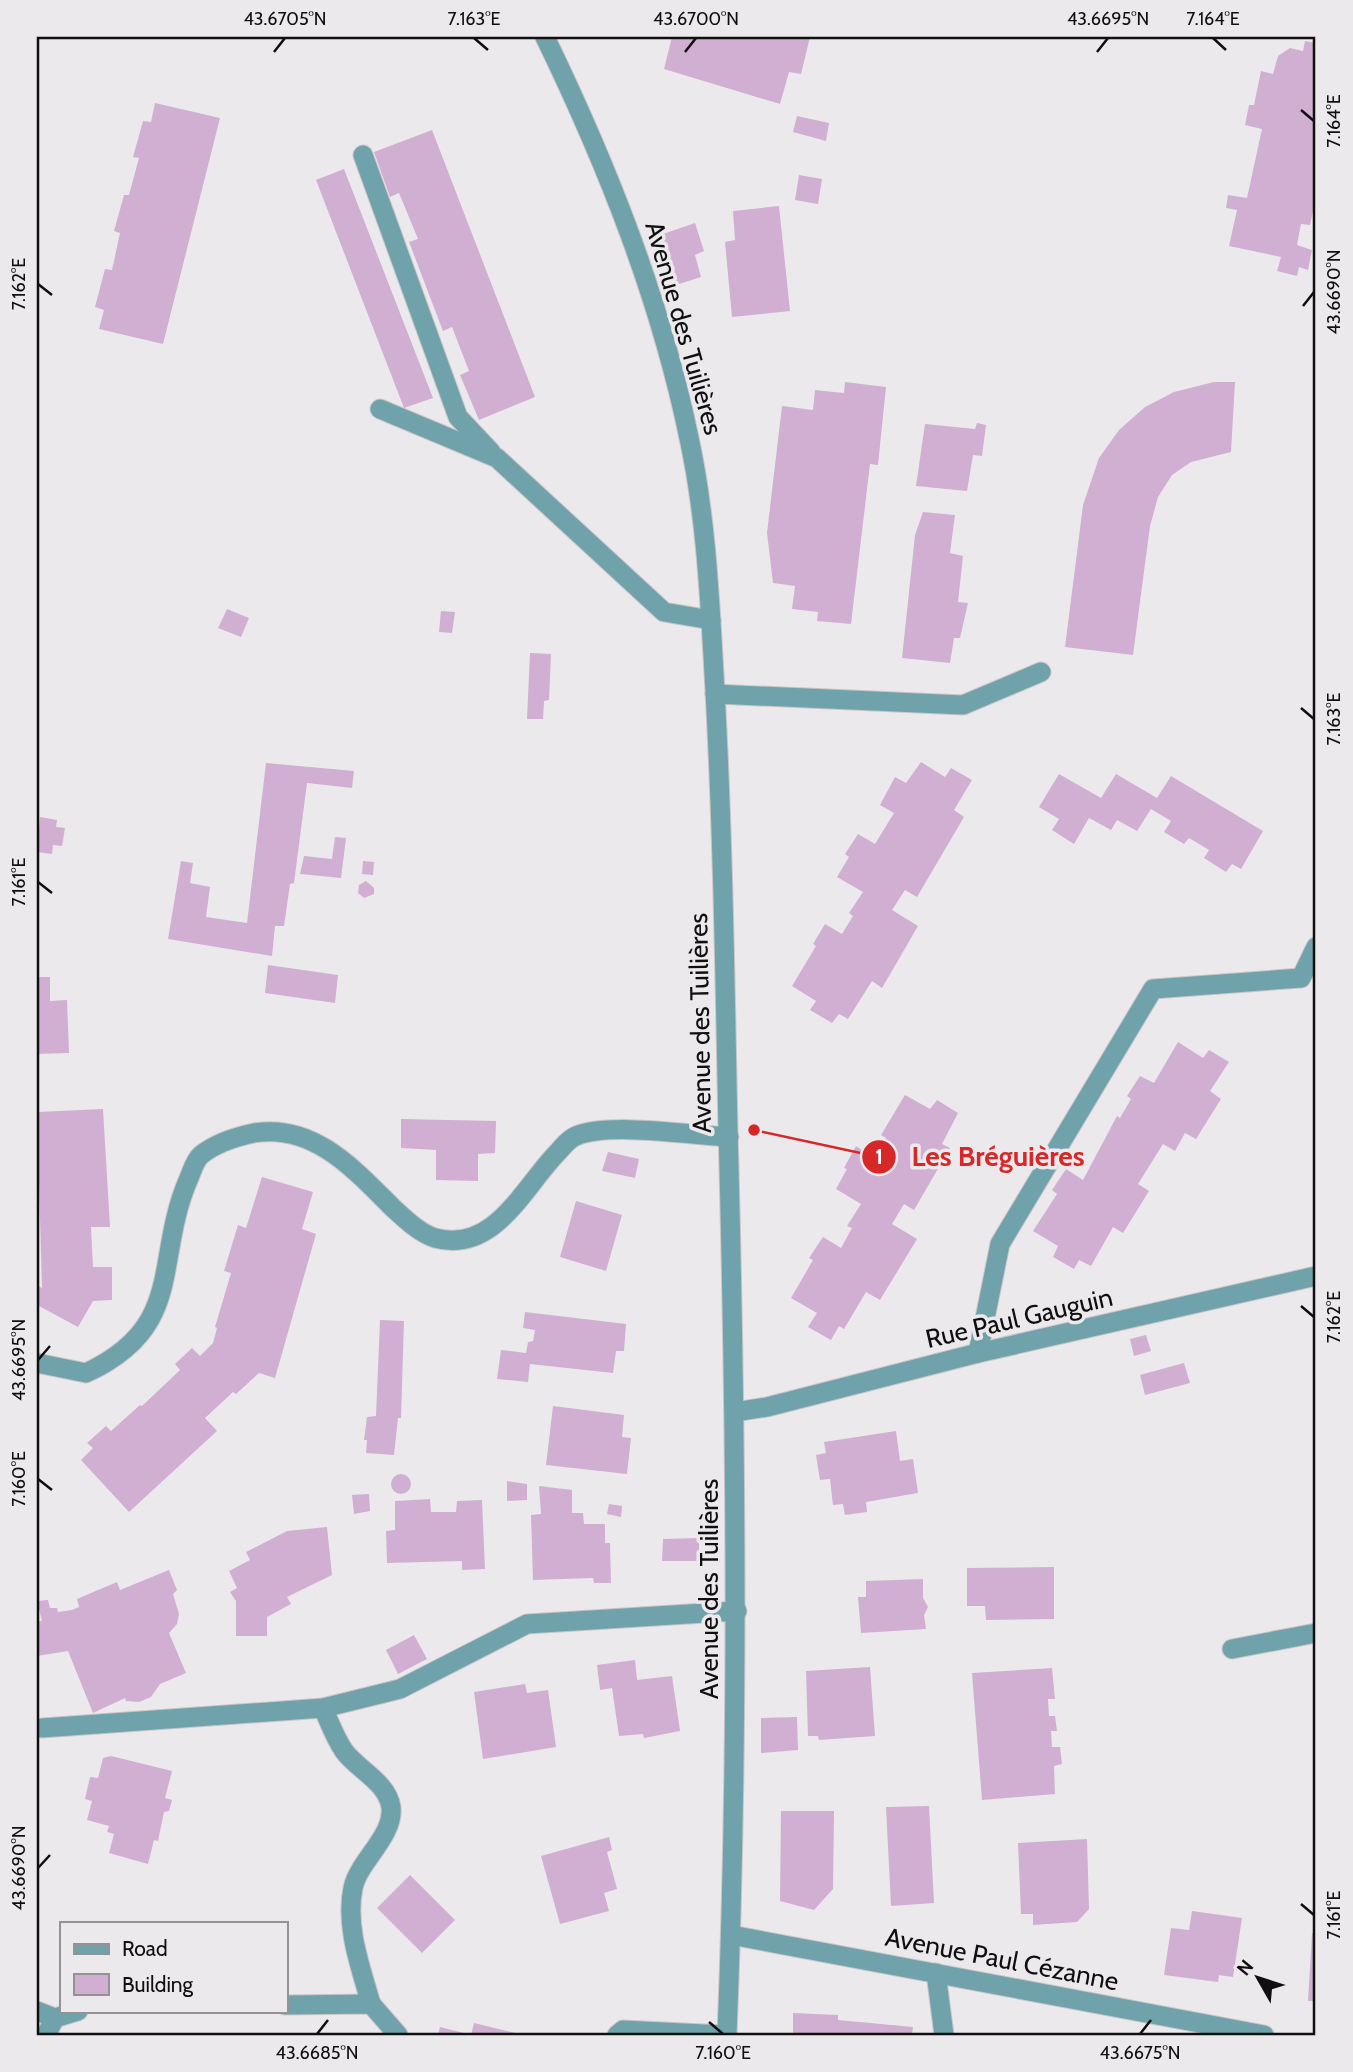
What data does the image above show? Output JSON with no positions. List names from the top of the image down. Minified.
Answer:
{"streets":{"street":["Avenue des Tuilières","Rue Paul Gauguin","Avenue Paul Cézanne"]},"crossings":[["Avenue des Tuilières","Rue Paul Gauguin"],["Avenue des Tuilières","Avenue Paul Cézanne"]],"places":["Les Bréguières"],"legend":["Road","Building"],"north":"top left","coordinates":["43.6705°N","7.163°E","43.6700°N","43.6695°N","7.164°E","7.162°E","43.6690°N","7.161°E","7.160°E","43.6685°N","43.6675°N"]}
